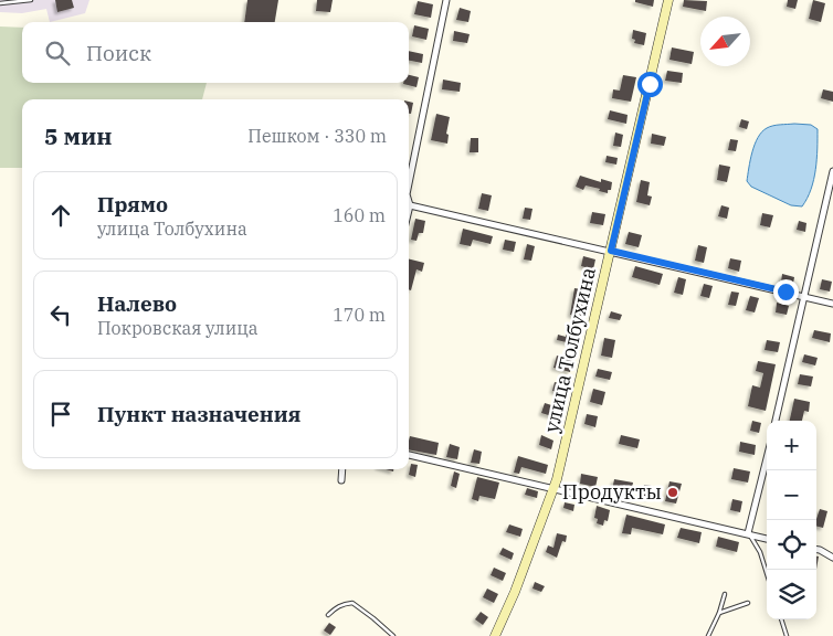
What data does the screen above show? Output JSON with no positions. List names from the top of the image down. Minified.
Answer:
{"streets":{"main road":["улица Толбухина"]},"places":["Продукты"],"north":"bottom left","page":{"search":"Поиск","heading":["5 мин","Пешком · 330 m"],"list":[["Прямо","улица Толбухина","160 m"],["Налево","Покровская улица","170 m"],"Пункт назначения"],"map_buttons":["+","−"]}}
